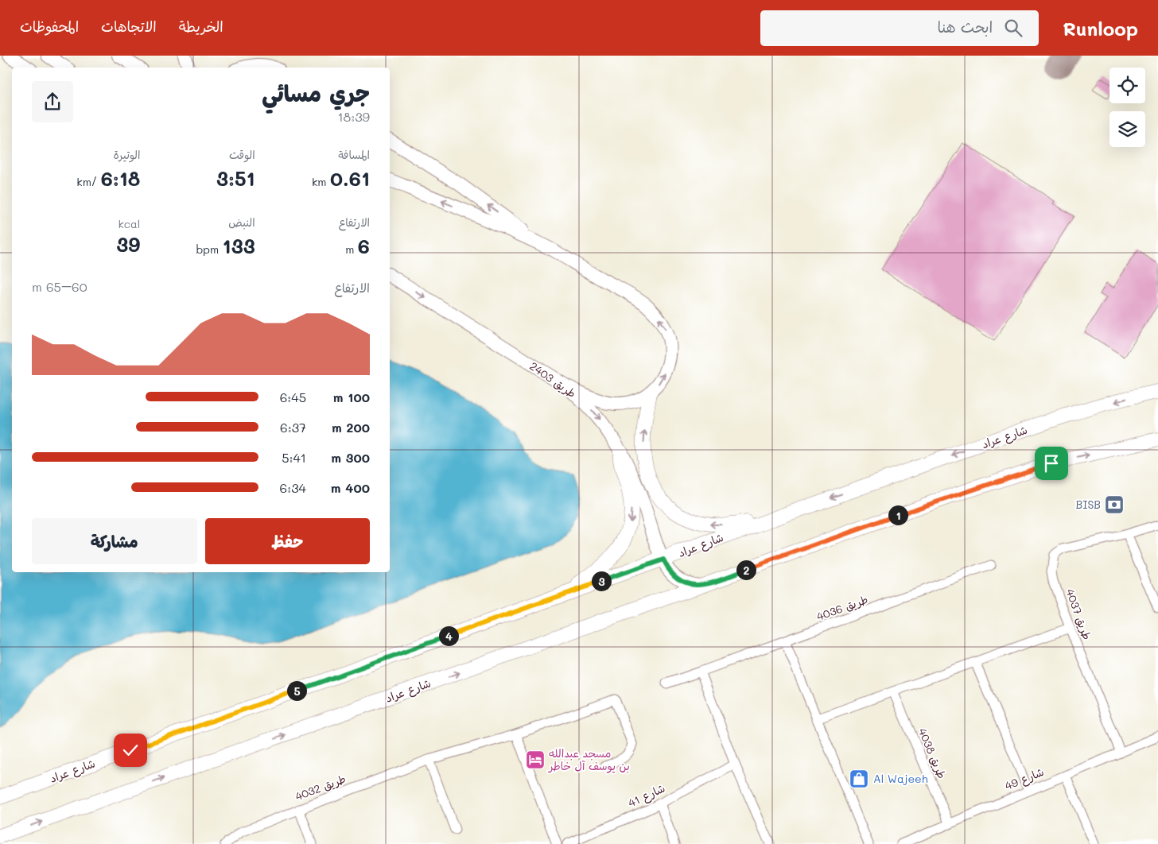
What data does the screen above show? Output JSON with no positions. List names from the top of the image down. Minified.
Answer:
{"streets":{"main road":["طريق 2403","شارع عراد"],"street":["طريق 4036","طريق 4037","طريق 4038","شارع 49","طريق 4032","شارع 41"]},"crossings":[["طريق 2403","شارع عراد"],["طريق 4037","شارع 49"],["طريق 4038","شارع 49"]],"places":{"bank":["BISB"],"hotel":["مسجد عبدالله بن يوسف آل خاطر"],"shop":["Al Wajeeh"]},"page":{"header":"Runloop","search":"ابحث هنا","nav":["الخريطة","الاتجاهات","المحفوظات"],"heading":["جري مسائي","18:39"],"stats":[["المسافة","0.61 km"],["الوقت","3:51"],["الوتيرة","6:18 /km"],["الارتفاع","6 m"],["النبض","133 bpm"],["kcal","39"]],"chart":["الارتفاع","60–65 m"],"list":[{"name":"100 m","note":"6:45"},{"name":"200 m","note":"6:37"},{"name":"300 m","note":"5:41"},{"name":"400 m","note":"6:34"}],"pins":["1","2","3","4","5"],"buttons":["حفظ","مشاركة"]}}
